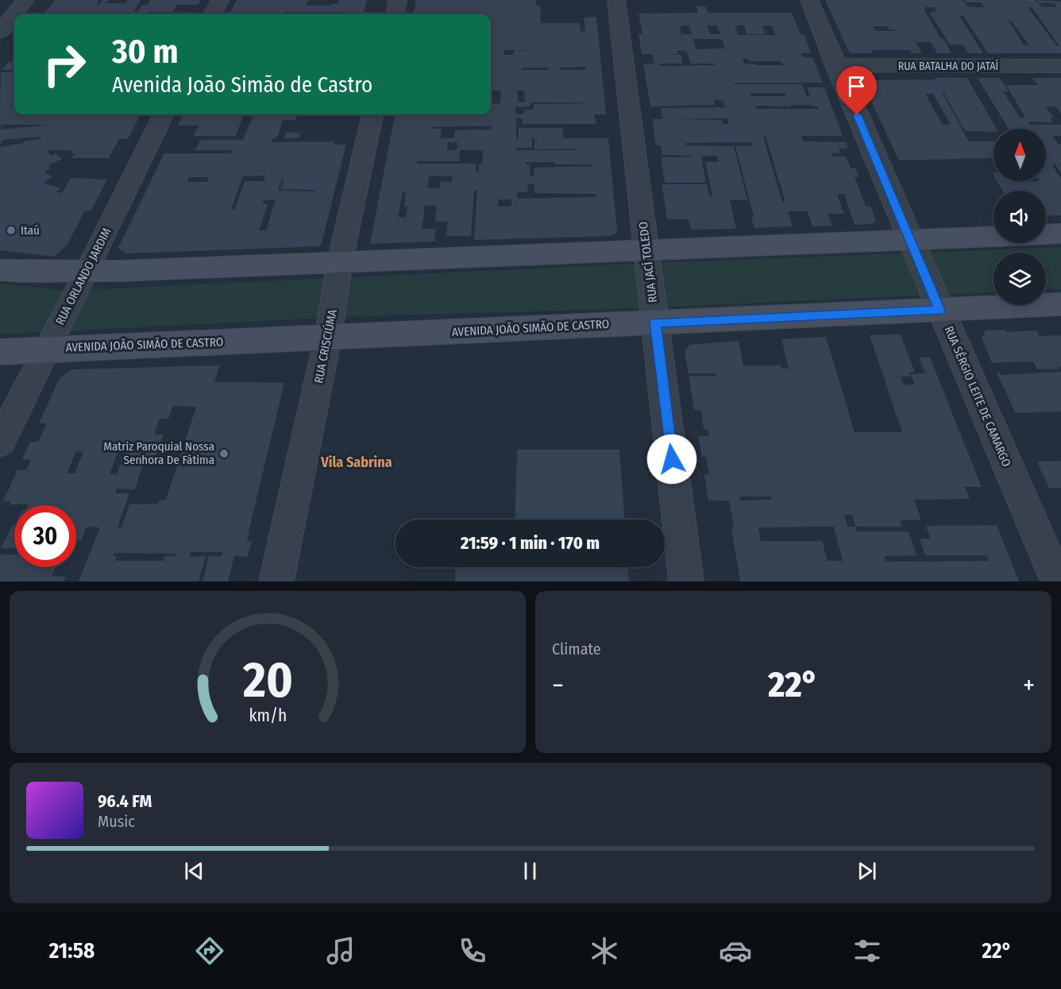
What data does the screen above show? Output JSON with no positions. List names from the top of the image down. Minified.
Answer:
{"streets":{"main road":["AVENIDA JOÃO SIMÃO DE CASTRO"],"street":["RUA BATALHA DO JATAÍ","RUA JACÍ TOLEDO","RUA ORLANDO JARDIM","RUA CRISCIÚMA","RUA SÉRGIO LEITE DE CAMARGO"]},"crossings":[["RUA BATALHA DO JATAÍ","RUA SÉRGIO LEITE DE CAMARGO"],["RUA JACÍ TOLEDO","AVENIDA JOÃO SIMÃO DE CASTRO"],["RUA ORLANDO JARDIM","AVENIDA JOÃO SIMÃO DE CASTRO"],["AVENIDA JOÃO SIMÃO DE CASTRO","RUA CRISCIÚMA"],["AVENIDA JOÃO SIMÃO DE CASTRO","RUA SÉRGIO LEITE DE CAMARGO"]],"districts":["Vila Sabrina"],"places":["Itaú","Matriz Paroquial Nossa Senhora De Fátima"],"north":"top","page":{"turn":["30 m","Avenida João Simão de Castro"],"limit":"30","trip":"21:59 · 1 min · 170 m","tile":"Climate","heat":["−","22°","+"],"song":["96.4 FM","Music"],"tabs":["21:58","22°"],"gauge":["20","km/h"]}}
